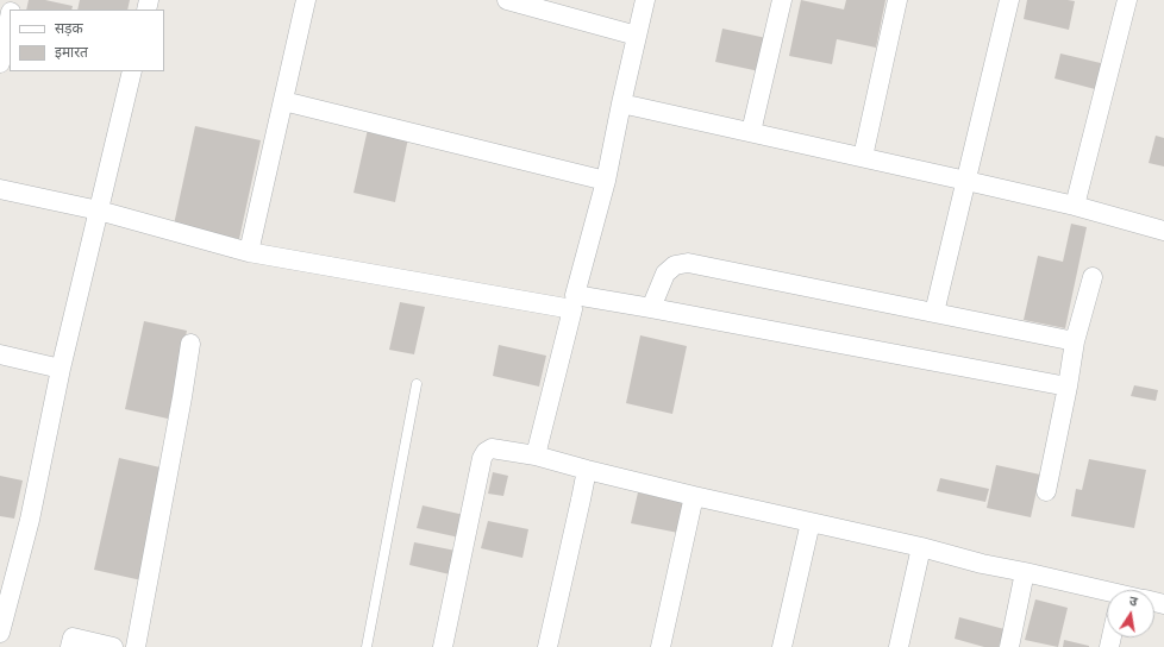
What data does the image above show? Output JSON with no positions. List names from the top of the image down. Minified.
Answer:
{"legend":["सड़क","इमारत"],"north":"top"}
